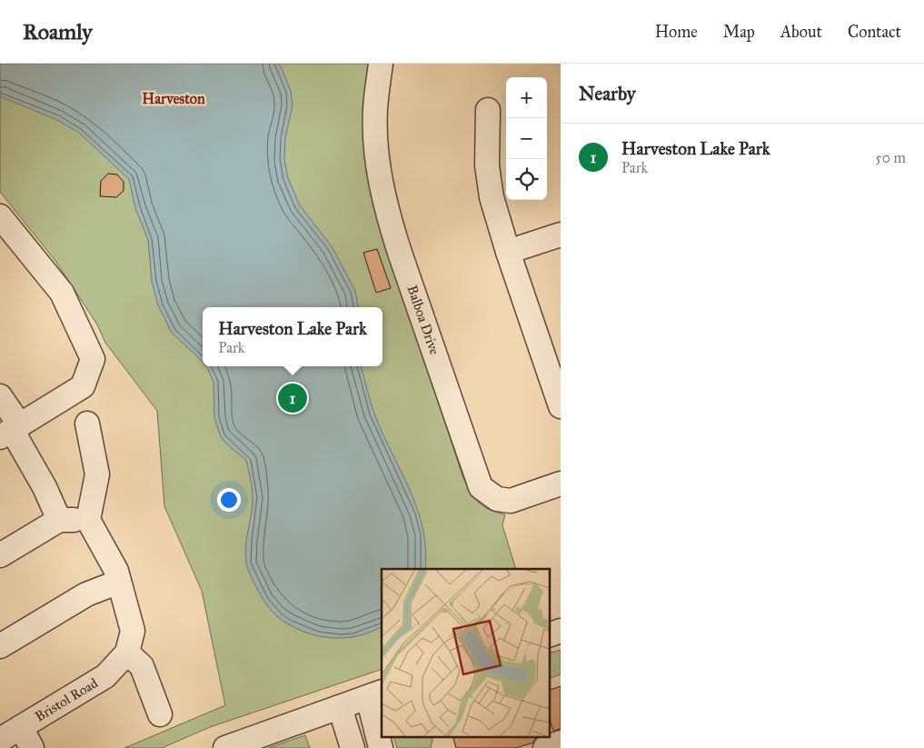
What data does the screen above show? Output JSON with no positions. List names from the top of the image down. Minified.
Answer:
{"streets":{"street":["Balboa Drive","Bristol Road"]},"districts":["Harveston"],"page":{"header":"Roamly","nav":["Home","Map","About","Contact"],"heading":"Nearby","map_buttons":["+","−"],"list":[{"mark":"1","name":"Harveston Lake Park","note":"Park","value":"50 m"}],"popup":["Harveston Lake Park","Park"],"pins":"1"}}
